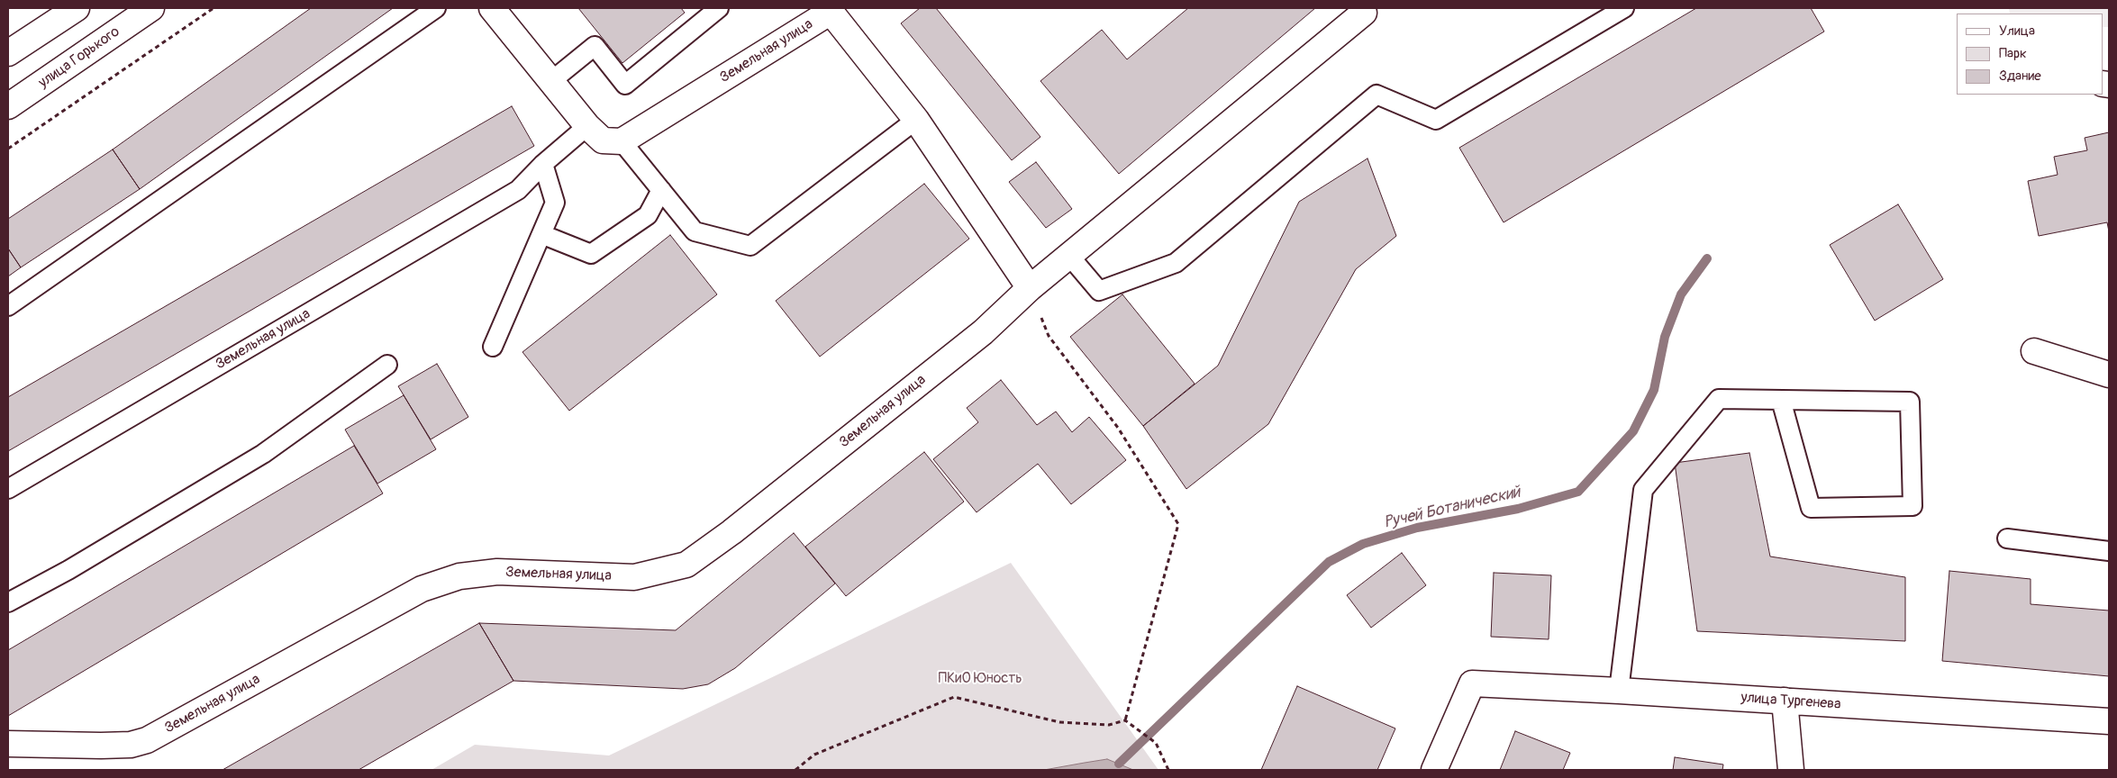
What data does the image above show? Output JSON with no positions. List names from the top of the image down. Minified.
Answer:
{"streets":{"street":["Земельная улица","улица Горького","улица Тургенева"]},"water":["Ручей Ботанический"],"parks":["ПКиО Юность"],"legend":["Улица","Парк","Здание"]}
